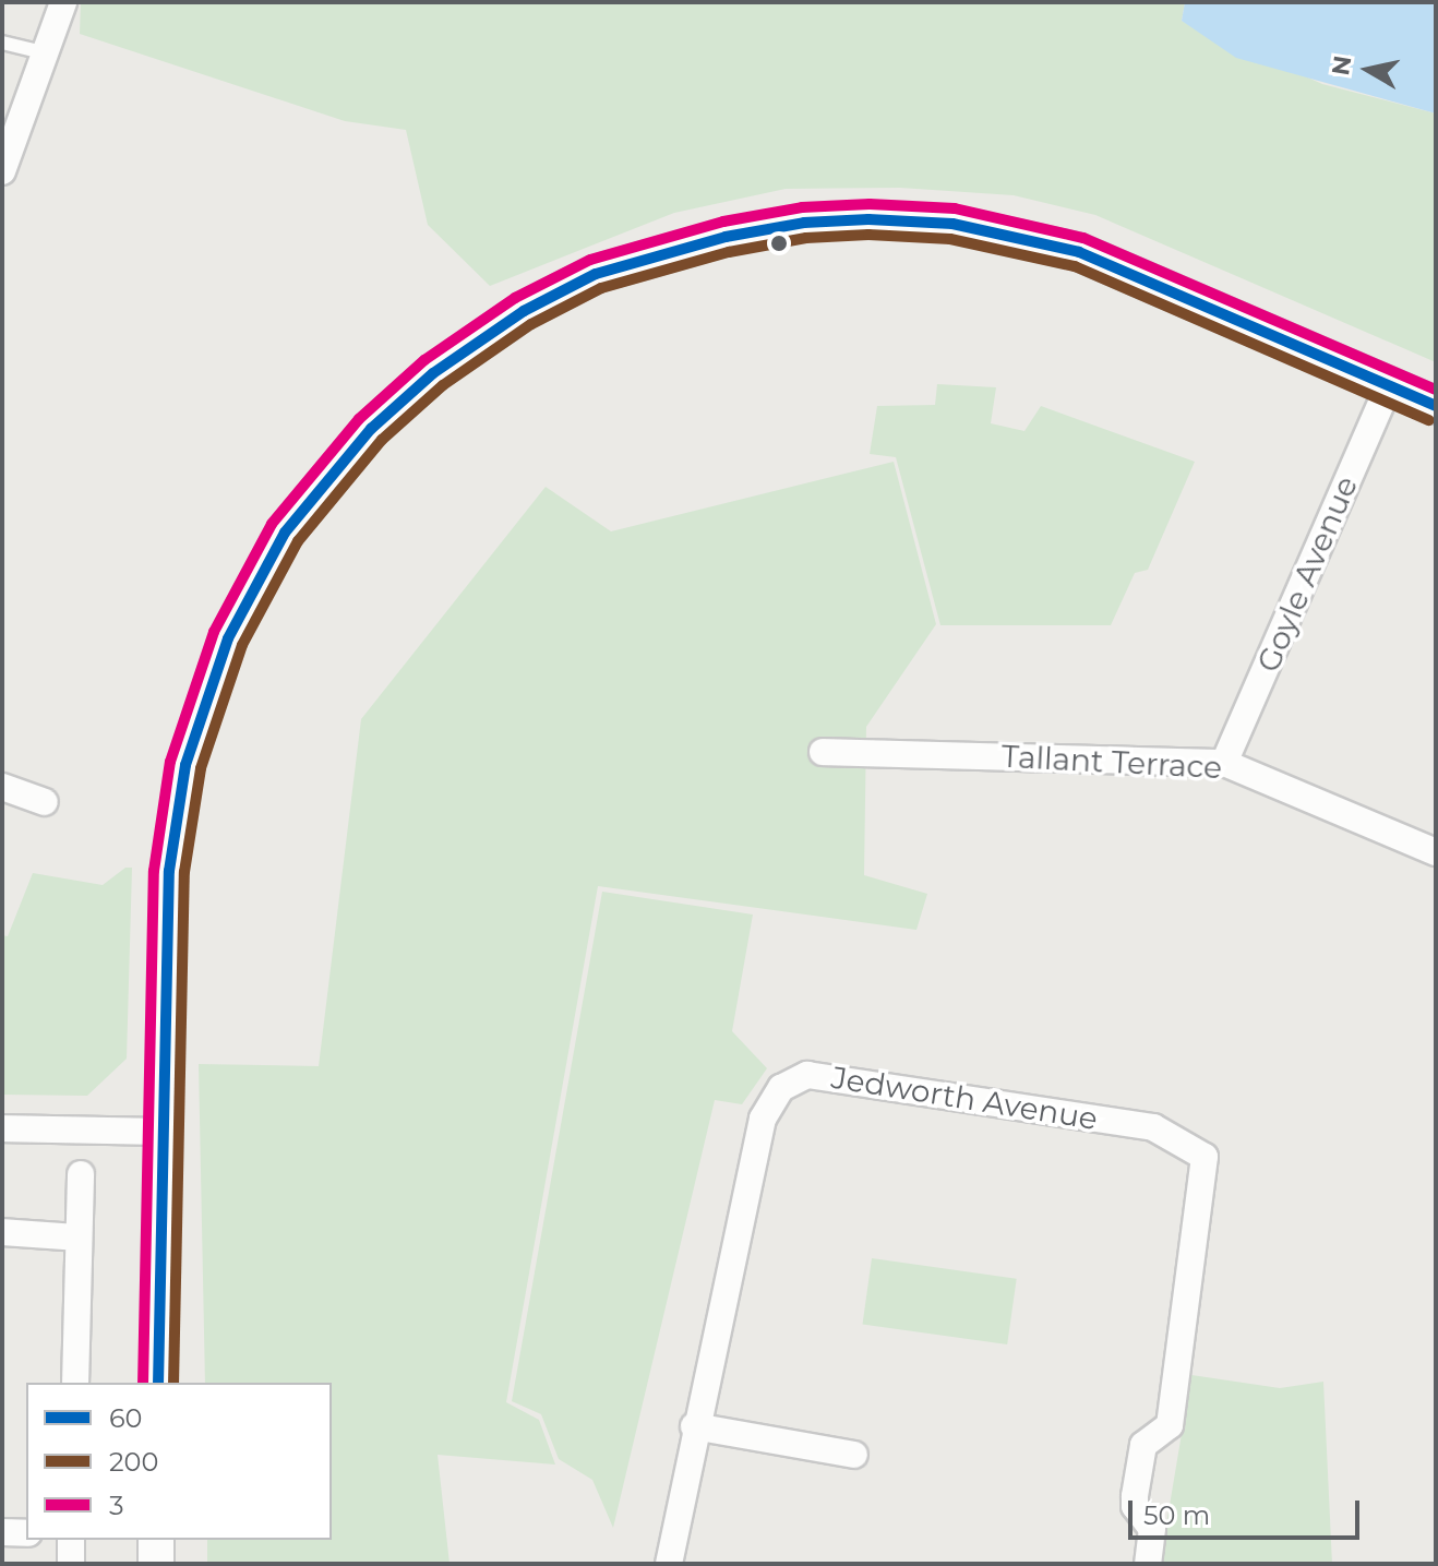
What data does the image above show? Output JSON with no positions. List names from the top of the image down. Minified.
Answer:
{"streets":{"street":["Goyle Avenue","Tallant Terrace","Jedworth Avenue"]},"crossings":[["Goyle Avenue","Tallant Terrace"]],"lines":["transit line 3","transit line 60","transit line 200"],"legend":["60","200","3"],"scale_bar":"50 m","north":"left"}
